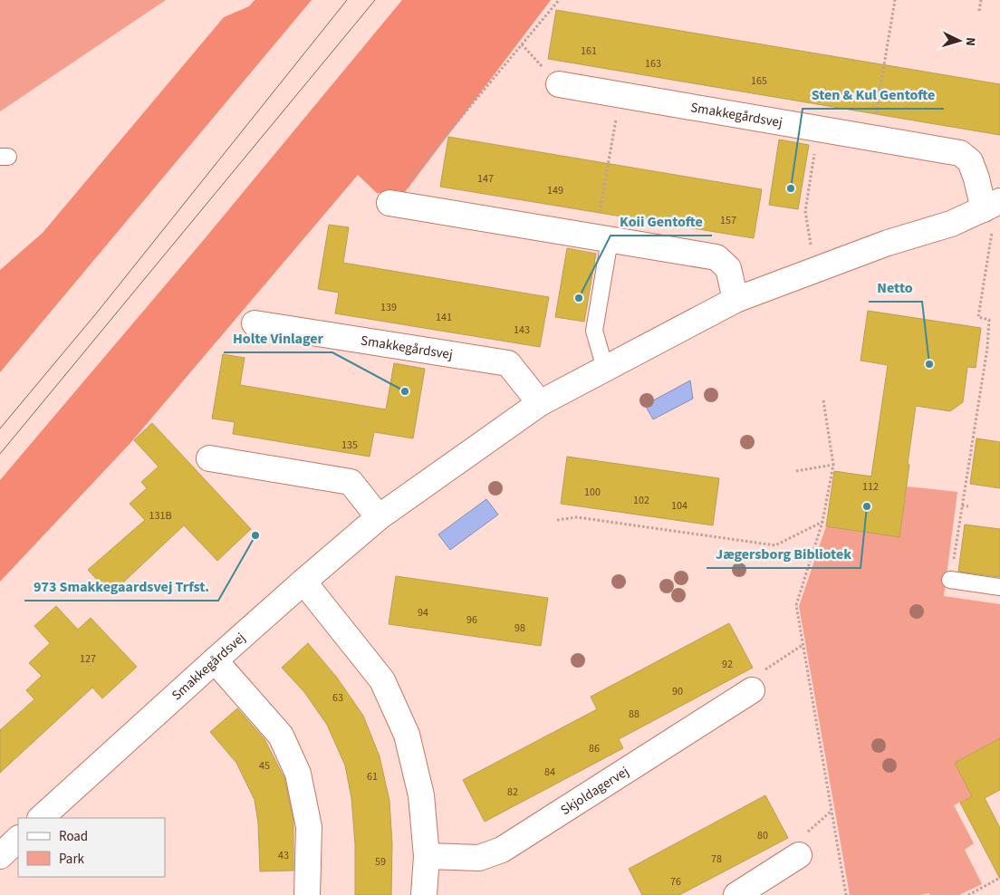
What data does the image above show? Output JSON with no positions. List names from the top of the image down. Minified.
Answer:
{"streets":{"street":["Smakkegårdsvej","Skjoldagervej"]},"places":["Sten & Kul Gentofte","Koii Gentofte","Netto","Holte Vinlager","Jægersborg Bibliotek","973 Smakkegaardsvej Trfst."],"house_numbers":["161","163","165","147","149","157","139","141","143","135","112","100","102","104","131B","94","96","98","127","92","90","63","88","86","45","84","61","82","80","43","78","59","76"],"legend":["Road","Park"],"north":"right"}
